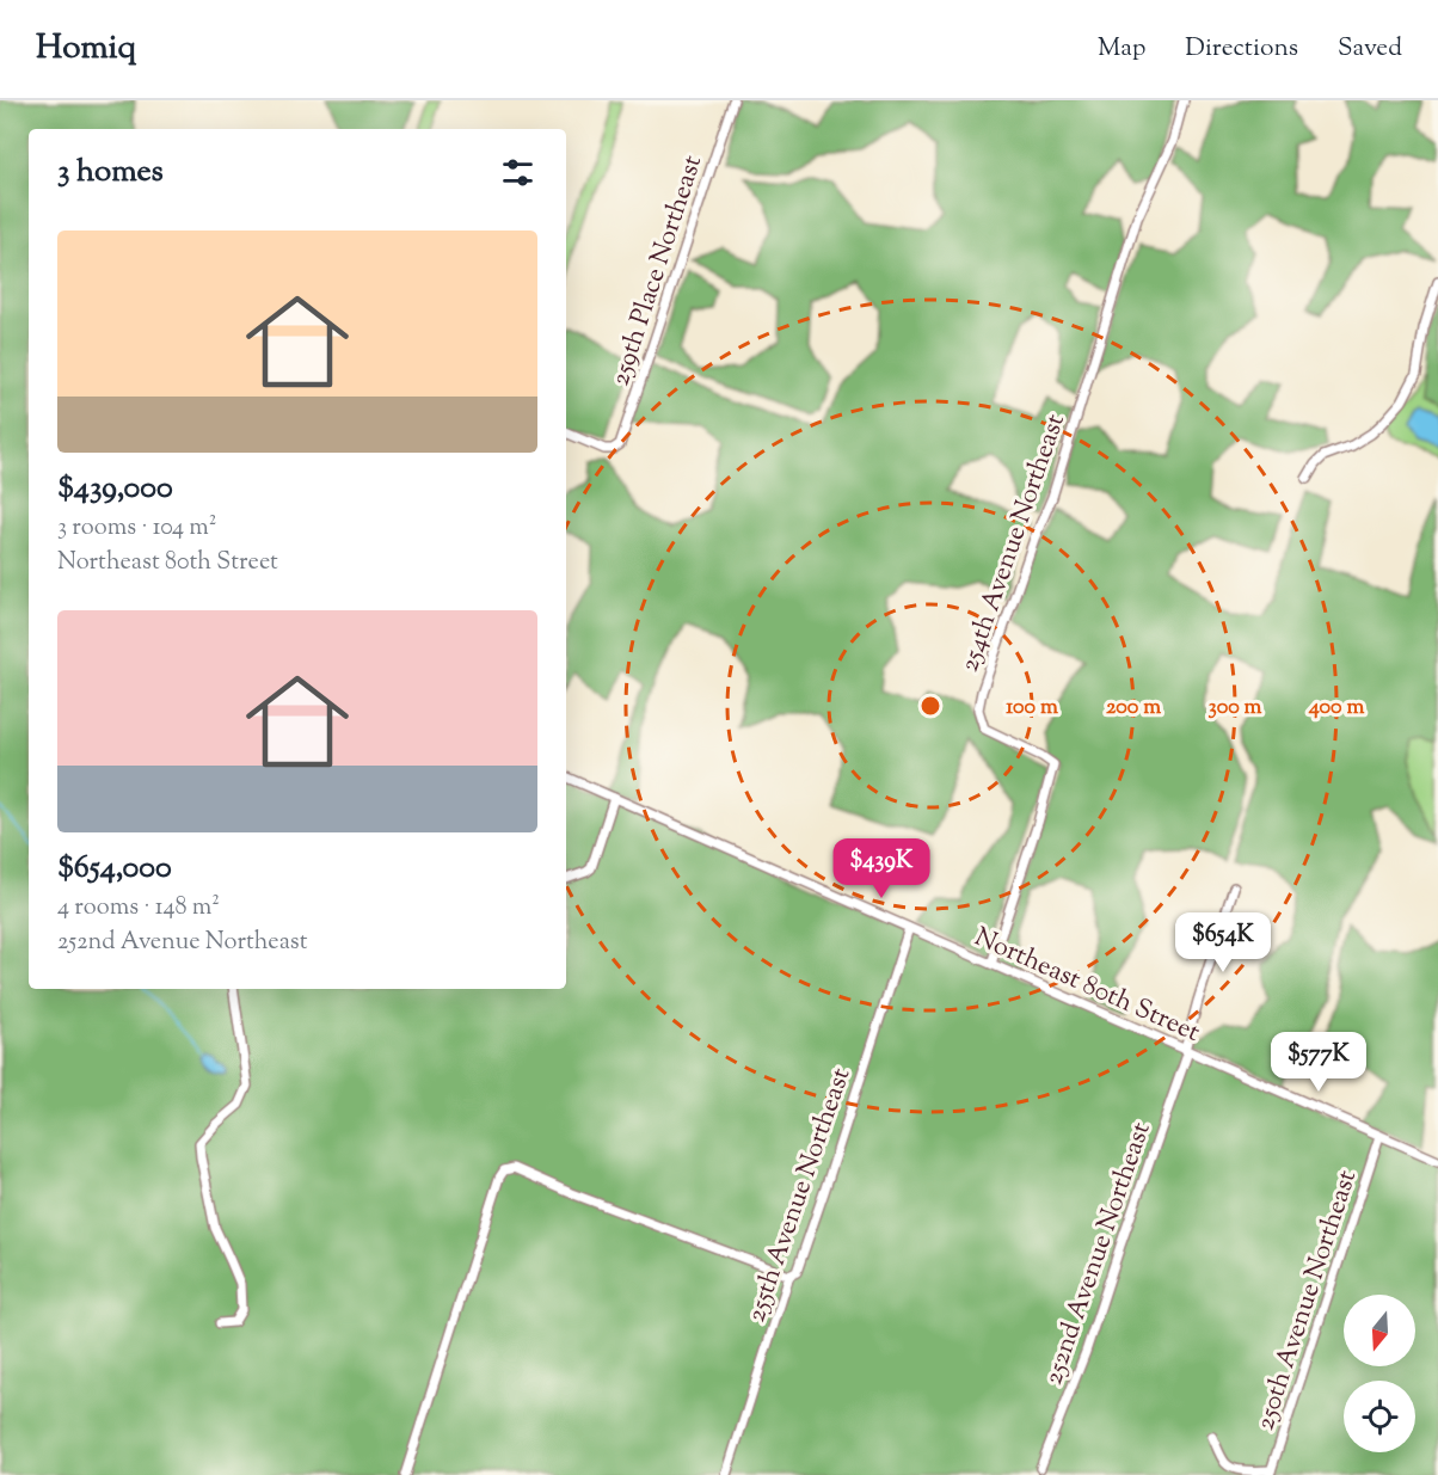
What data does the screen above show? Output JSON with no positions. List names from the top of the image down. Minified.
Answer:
{"streets":{"street":["259th Place Northeast","254th Avenue Northeast","Northeast 80th Street","255th Avenue Northeast","252nd Avenue Northeast","250th Avenue Northeast"]},"crossings":[["254th Avenue Northeast","Northeast 80th Street"],["Northeast 80th Street","255th Avenue Northeast"],["Northeast 80th Street","252nd Avenue Northeast"],["Northeast 80th Street","250th Avenue Northeast"]],"north":"bottom","page":{"header":"Homiq","nav":["Map","Directions","Saved"],"heading":"3 homes","list":[{"name":"$439,000","note":"3 rooms · 104 m² · Northeast 80th Street"},{"name":"$654,000","note":"4 rooms · 148 m² · 252nd Avenue Northeast"}],"price":["$439K","$654K","$577K"]},"rings":["100 m","200 m","300 m","400 m"]}
